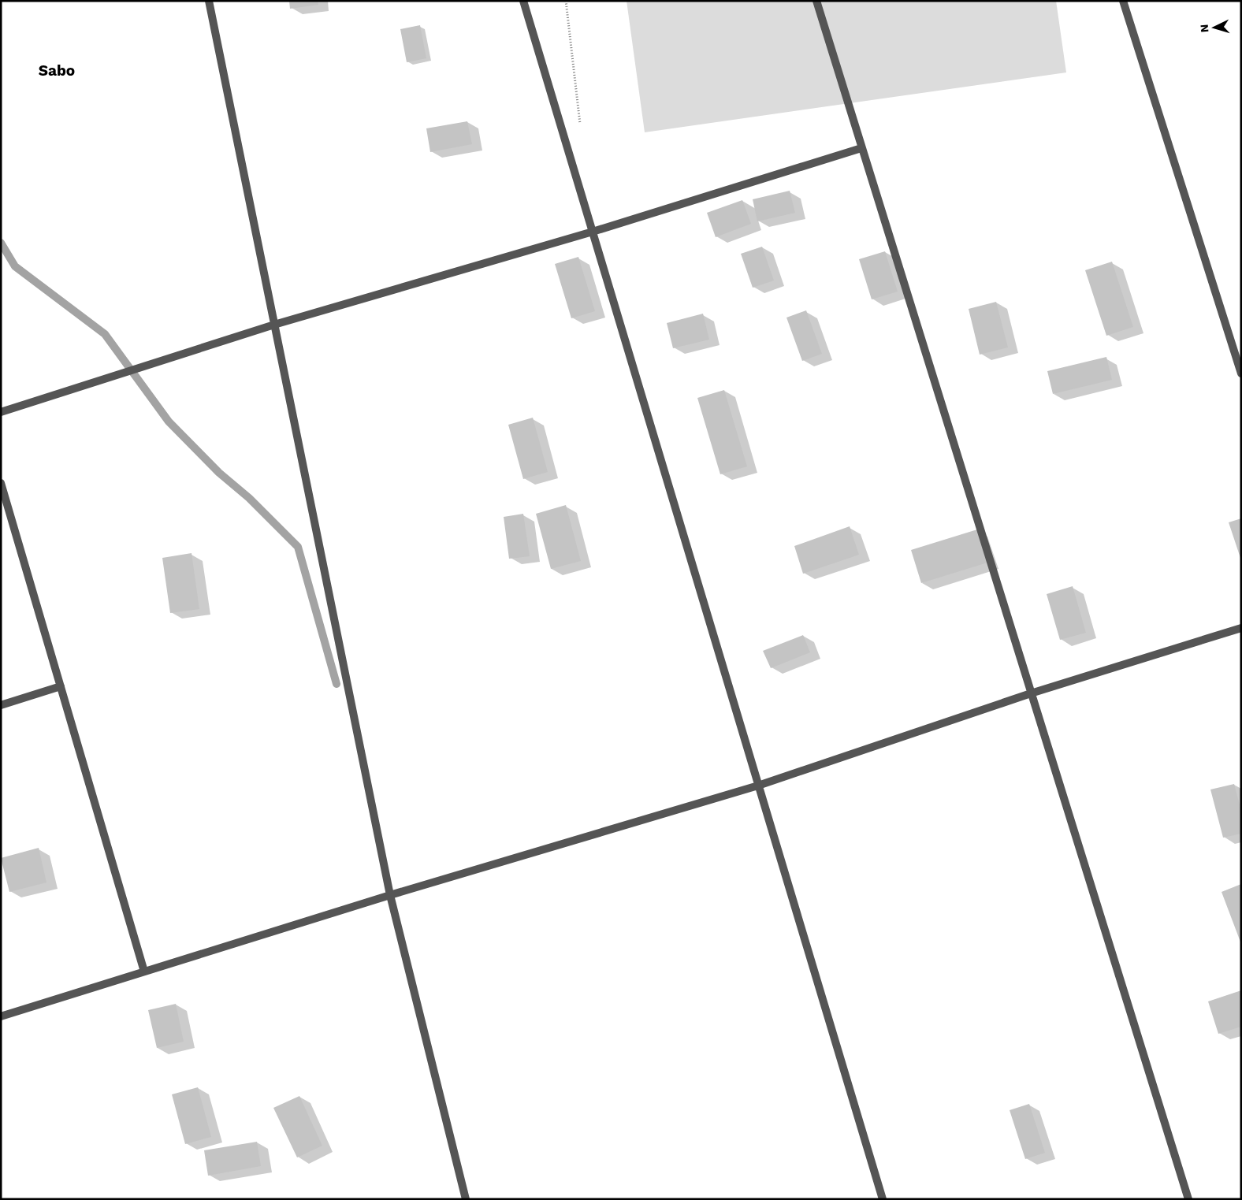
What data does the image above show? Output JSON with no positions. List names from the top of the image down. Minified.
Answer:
{"districts":["Sabo"],"north":"left"}
